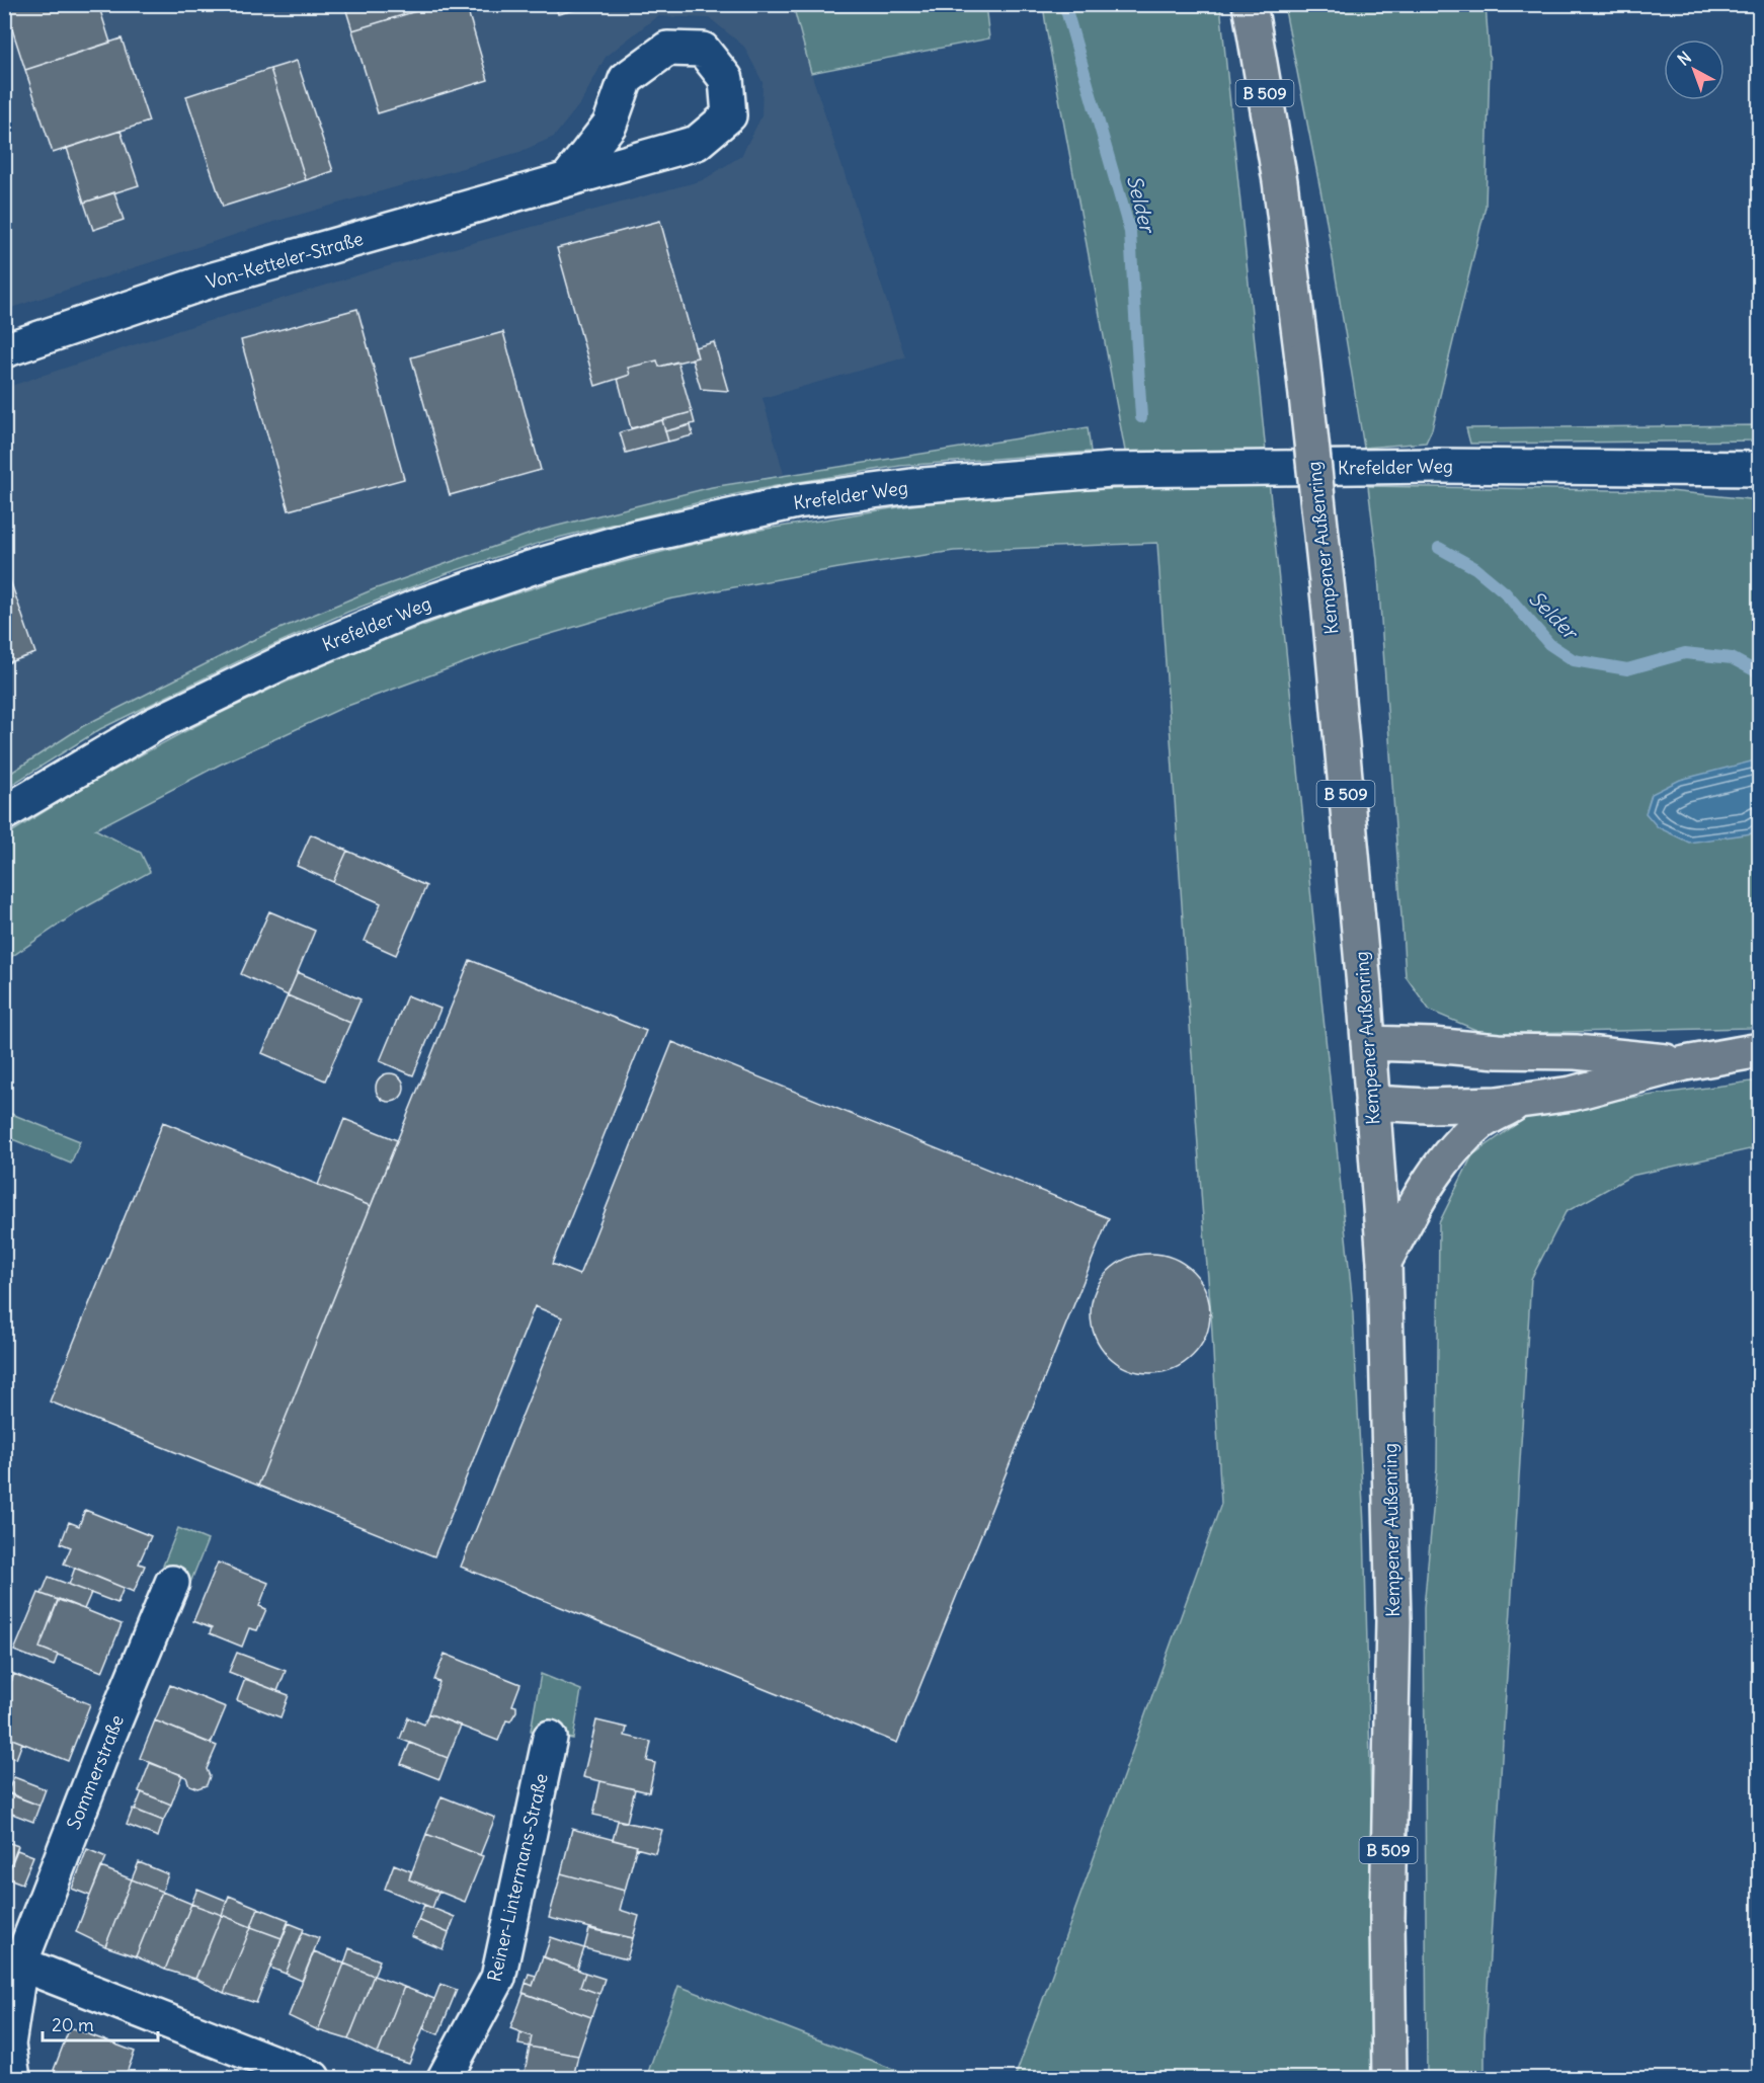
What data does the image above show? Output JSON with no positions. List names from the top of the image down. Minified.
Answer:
{"streets":{"main road":["B 509","Kempener Außenring"],"street":["Von-Ketteler-Straße","Krefelder Weg","Sommerstraße","Reiner-Lintermans-Straße"]},"water":["Selder"],"scale_bar":"20 m","north":"top left"}
